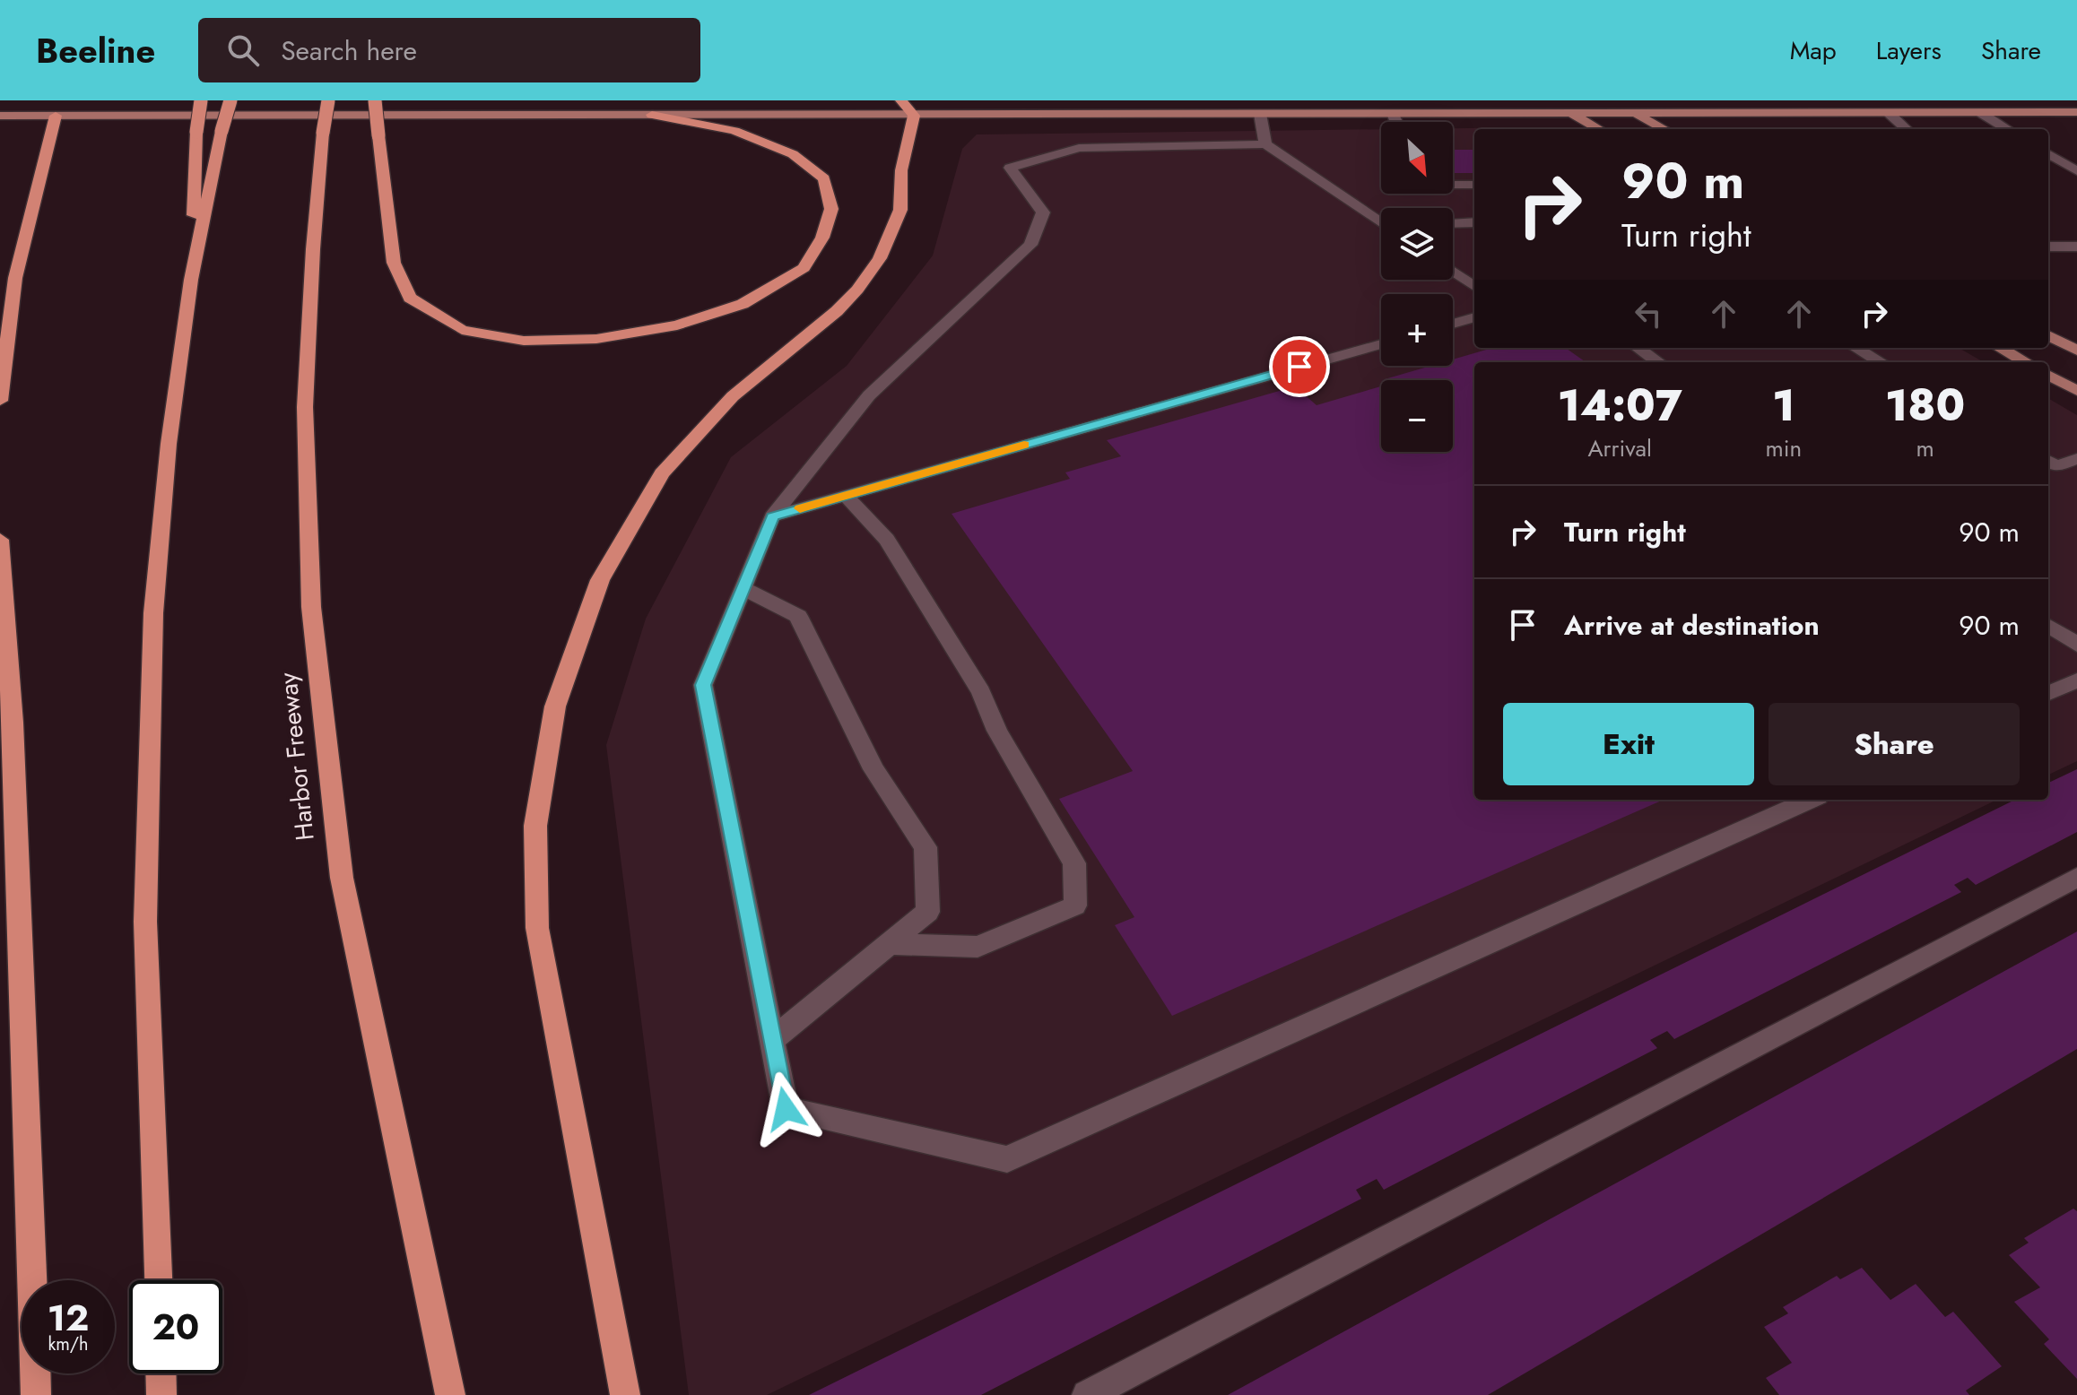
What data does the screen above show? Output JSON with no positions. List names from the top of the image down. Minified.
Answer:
{"streets":{"highway":["Harbor Freeway"]},"north":"bottom right","page":{"header":"Beeline","search":"Search here","nav":["Map","Layers","Share"],"map_buttons":["+","−"],"turn":["90 m","Turn right"],"eta":["14:07","Arrival","1","min","180","m"],"list":[{"name":"Turn right","value":"90 m"},{"name":"Arrive at destination","value":"90 m"}],"buttons":["Exit","Share"],"speed":"12 km/h","limit":"20"}}
